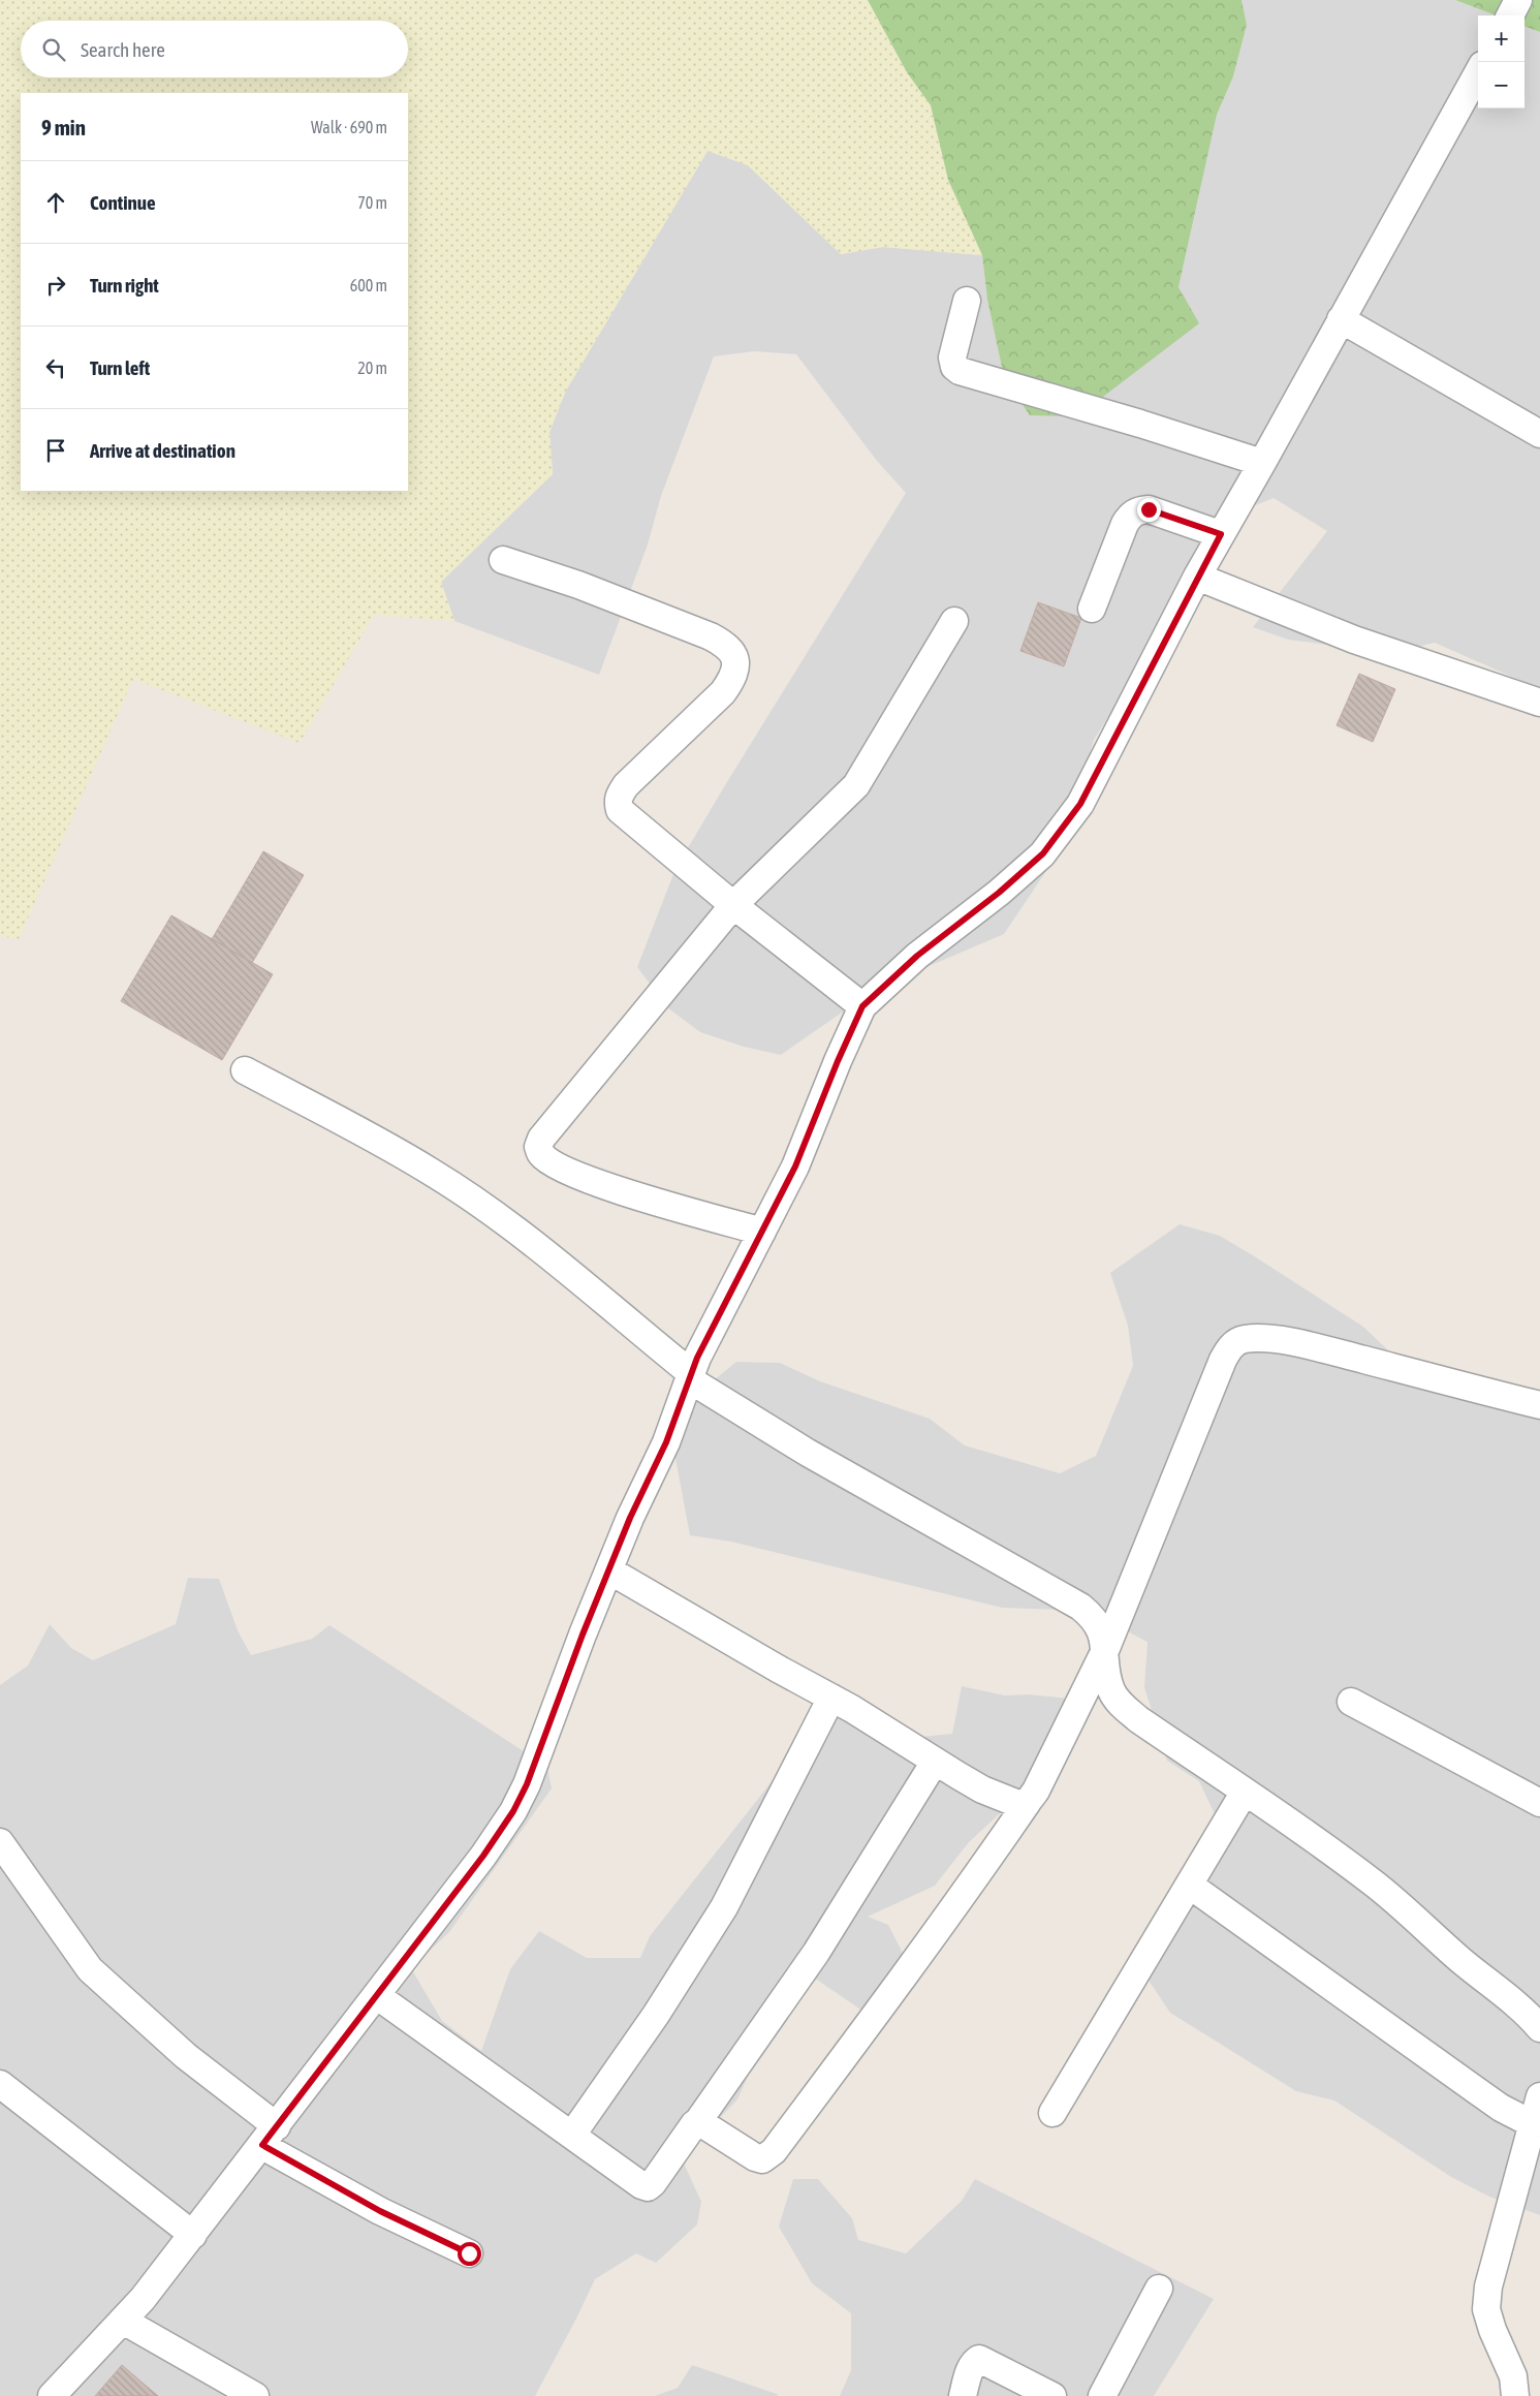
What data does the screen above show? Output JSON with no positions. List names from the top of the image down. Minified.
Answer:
{"page":{"map_buttons":["+","−"],"search":"Search here","heading":["9 min","Walk · 690 m"],"list":[["Continue","70 m"],["Turn right","600 m"],["Turn left","20 m"],"Arrive at destination"]}}
